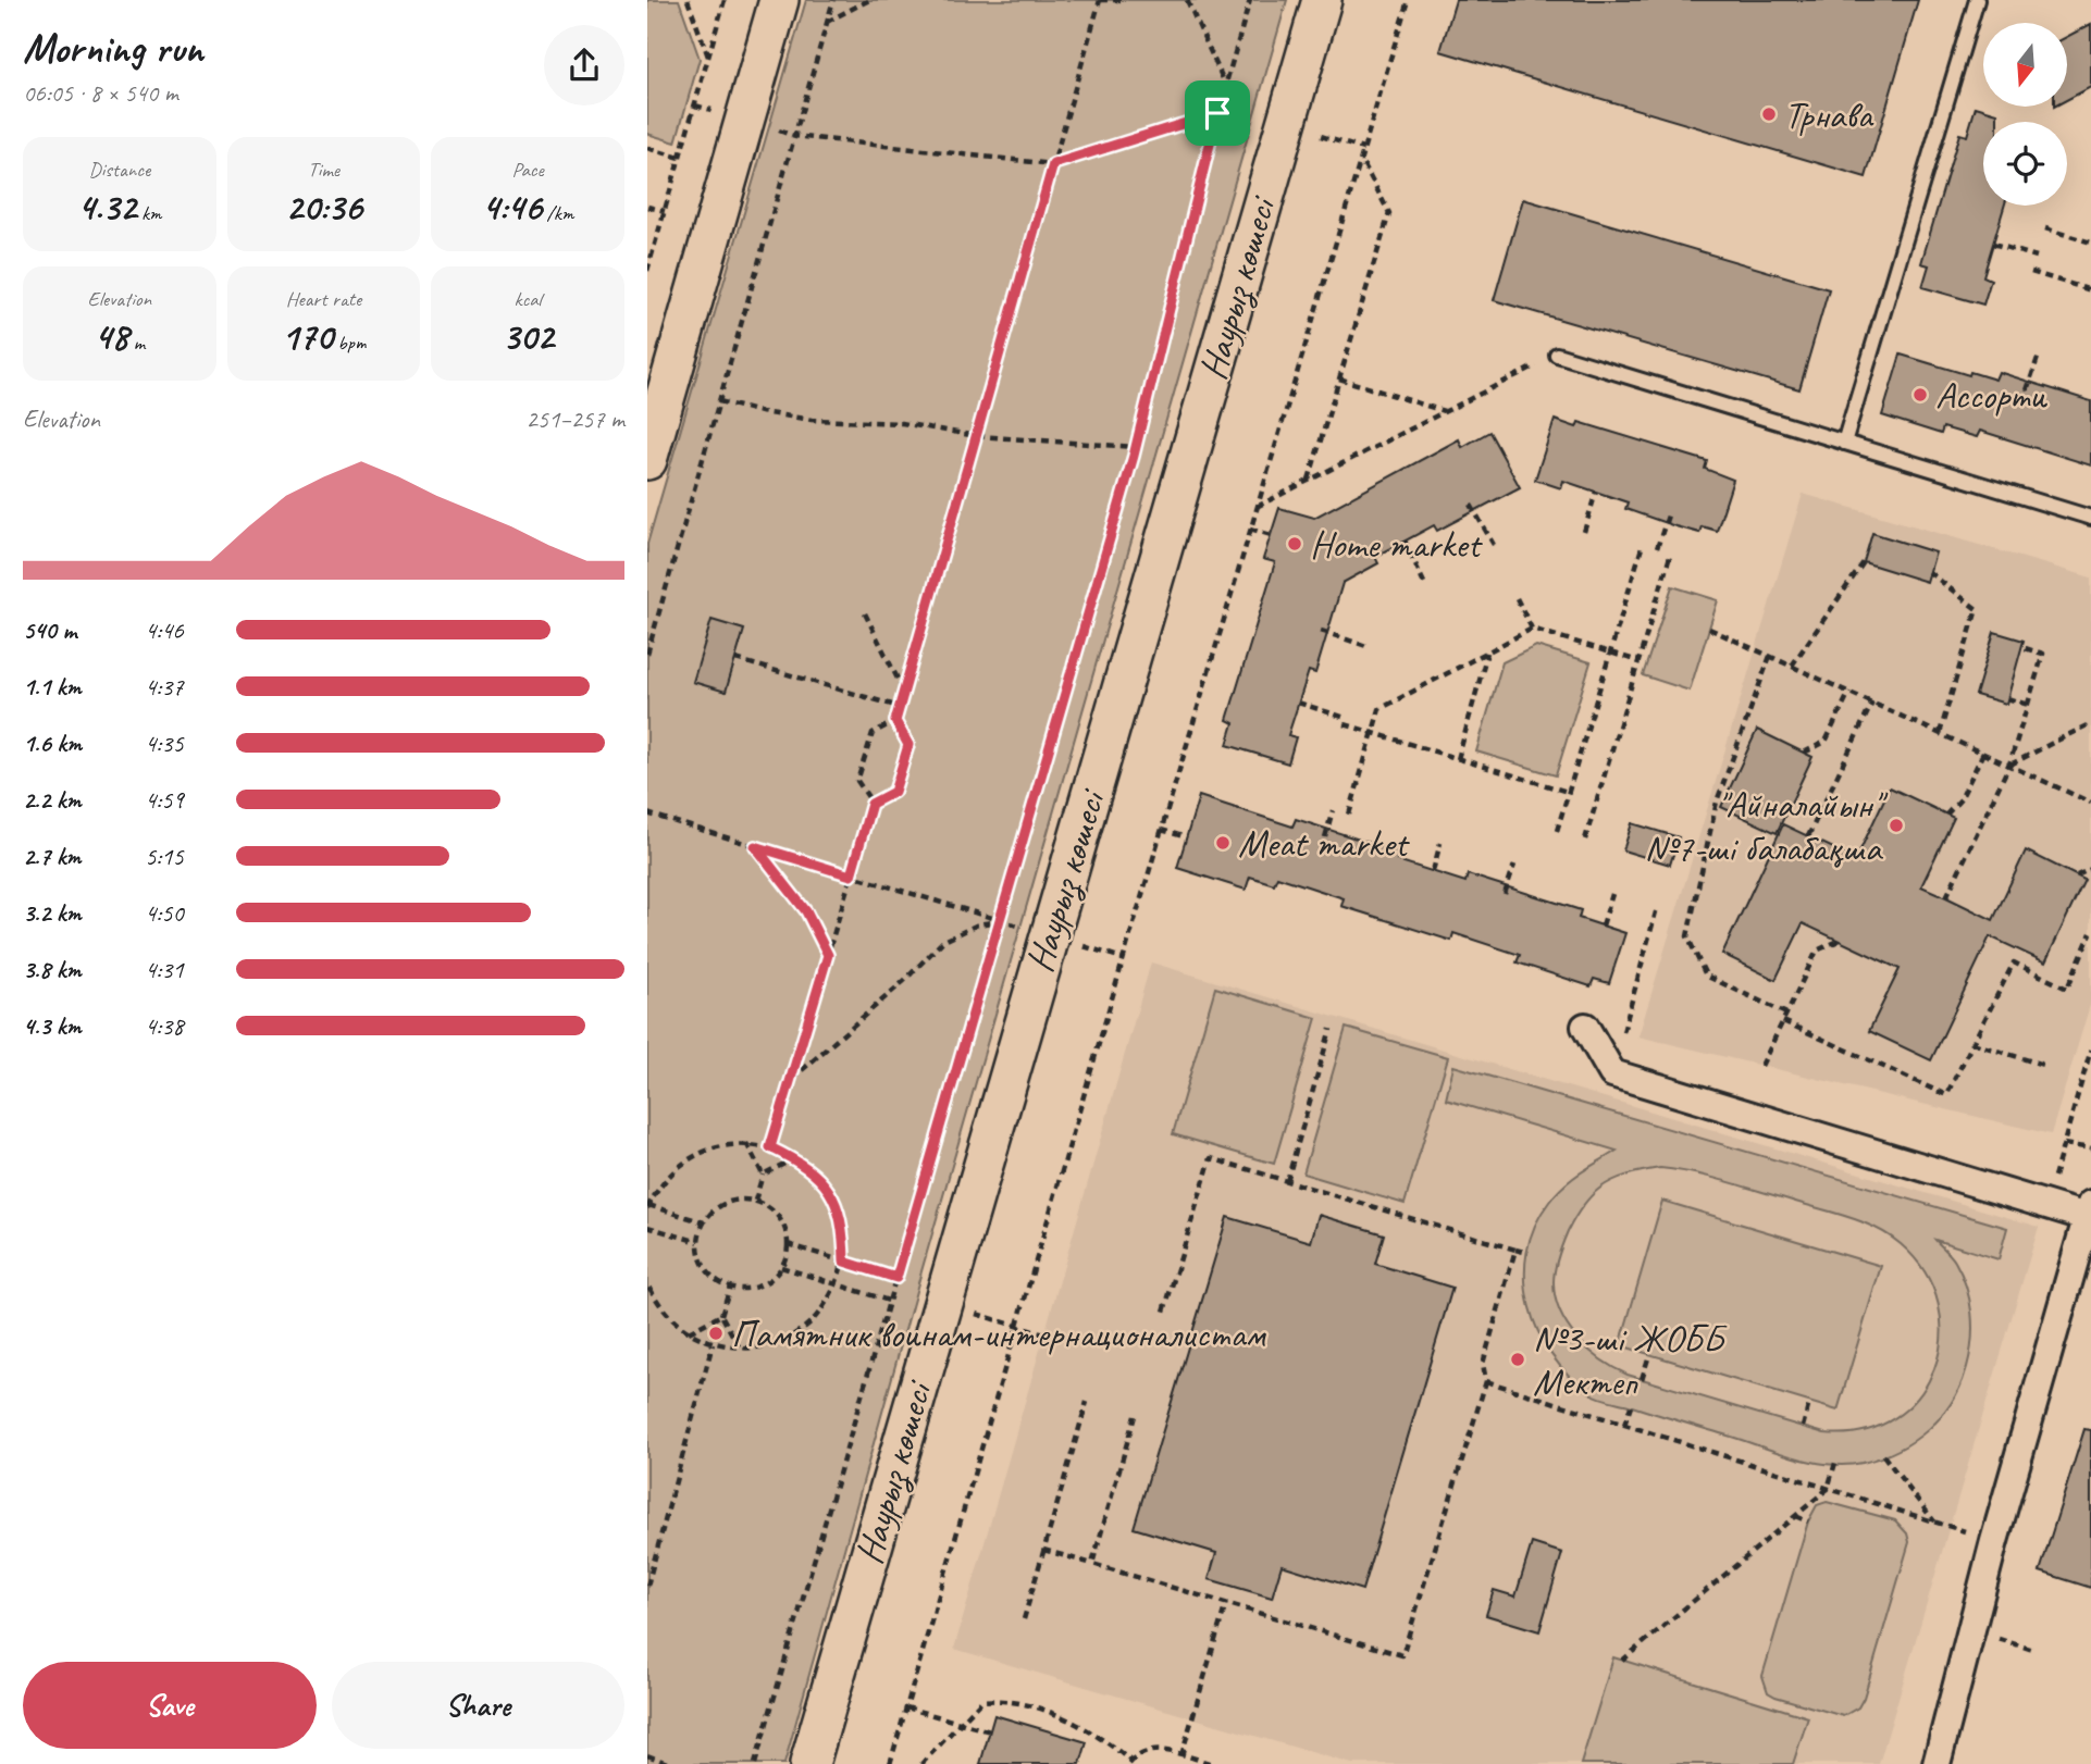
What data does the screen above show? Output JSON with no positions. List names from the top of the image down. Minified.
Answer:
{"streets":{"street":["Наурыз көшесі"]},"places":["Трнава","Ассорти","Home market","\"Айналайын\" №7-ші балабақша","Meat market","Памятник воинам-интернационалистам","№3-ші ЖОББ Мектеп"],"north":"bottom","page":{"heading":["Morning run","06:05 · 8 × 540 m"],"stats":[["Distance","4.32 km"],["Time","20:36"],["Pace","4:46 /km"],["Elevation","48 m"],["Heart rate","170 bpm"],["kcal","302"]],"chart":["Elevation","251–257 m"],"list":[{"name":"540 m","note":"4:46"},{"name":"1.1 km","note":"4:37"},{"name":"1.6 km","note":"4:35"},{"name":"2.2 km","note":"4:59"},{"name":"2.7 km","note":"5:15"},{"name":"3.2 km","note":"4:50"},{"name":"3.8 km","note":"4:31"},{"name":"4.3 km","note":"4:38"}],"buttons":["Save","Share"]}}
